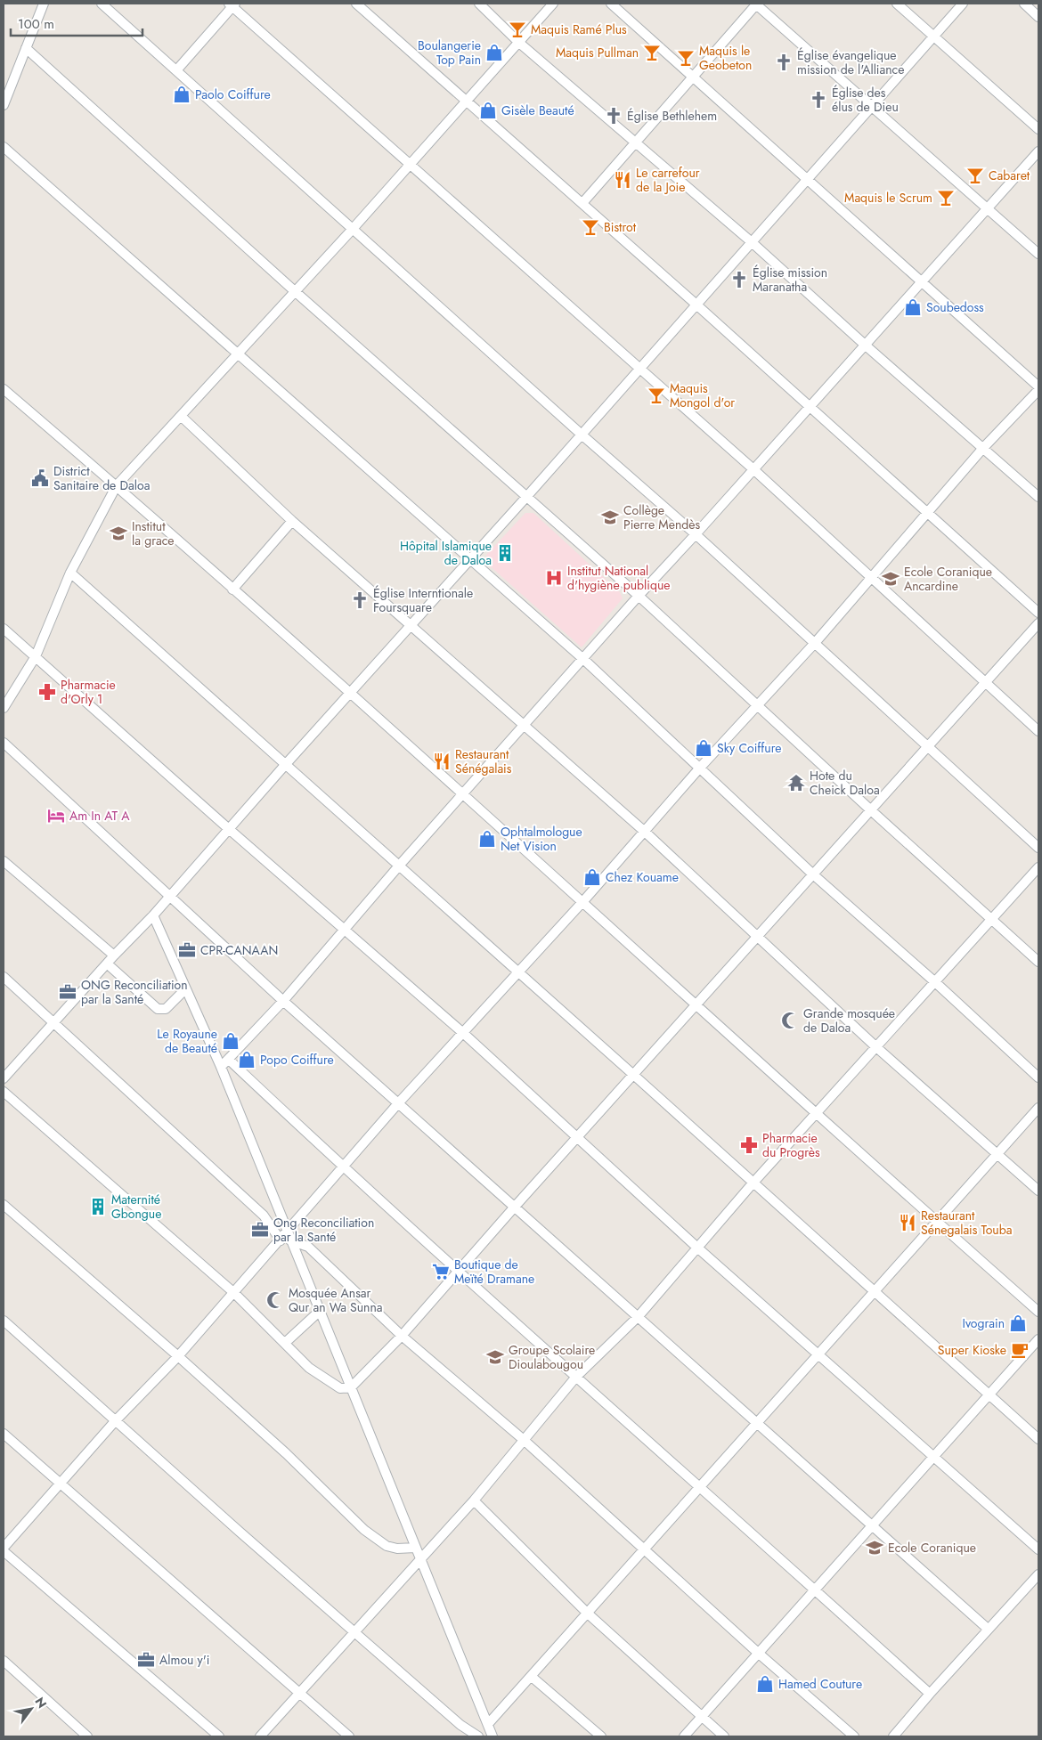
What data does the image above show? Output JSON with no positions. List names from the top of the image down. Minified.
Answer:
{"places":{"bar":["Maquis Ramé Plus","Maquis Pullman","Maquis le Geobeton","Cabaret","Maquis le Scrum","Bistrot","Maquis Mongol d'or"],"shop":["Boulangerie Top Pain","Paolo Coiffure","Gisèle Beauté","Soubedoss","Sky Coiffure","Ophtalmologue Net Vision","Chez Kouame","Le Royaune de Beauté","Popo Coiffure","Ivograin","Hamed Couture"],"church":["Église évangelique mission de l'Alliance","Église des élus de Dieu","Église Bethlehem","Église mission Maranatha","Église Interntionale Foursquare"],"restaurant":["Le carrefour de la Joie","Restaurant Sénégalais","Restaurant Sénegalais Touba"],"public building":["District Sanitaire de Daloa"],"school or university":["Collège Pierre Mendès","Institut la grace","Ecole Coranique Ancardine","Groupe Scolaire Dioulabougou","Ecole Coranique"],"building":["Hôpital Islamique de Daloa","Maternité Gbongue"],"hospital":["Institut National d'hygiène publique"],"pharmacy":["Pharmacie d'Orly 1","Pharmacie du Progrès"],"temple":["Hote du Cheick Daloa"],"hotel":["Am In AT A"],"office":["CPR-CANAAN","ONG Reconciliation par la Santé","Ong Reconciliation par la Santé","Almou y'i"],"mosque":["Grande mosquée de Daloa","Mosquée Ansar Qur an Wa Sunna"],"supermarket":["Boutique de Meïté Dramane"],"cafe":["Super Kioske"]},"scale_bar":"100 m","north":"top right"}
